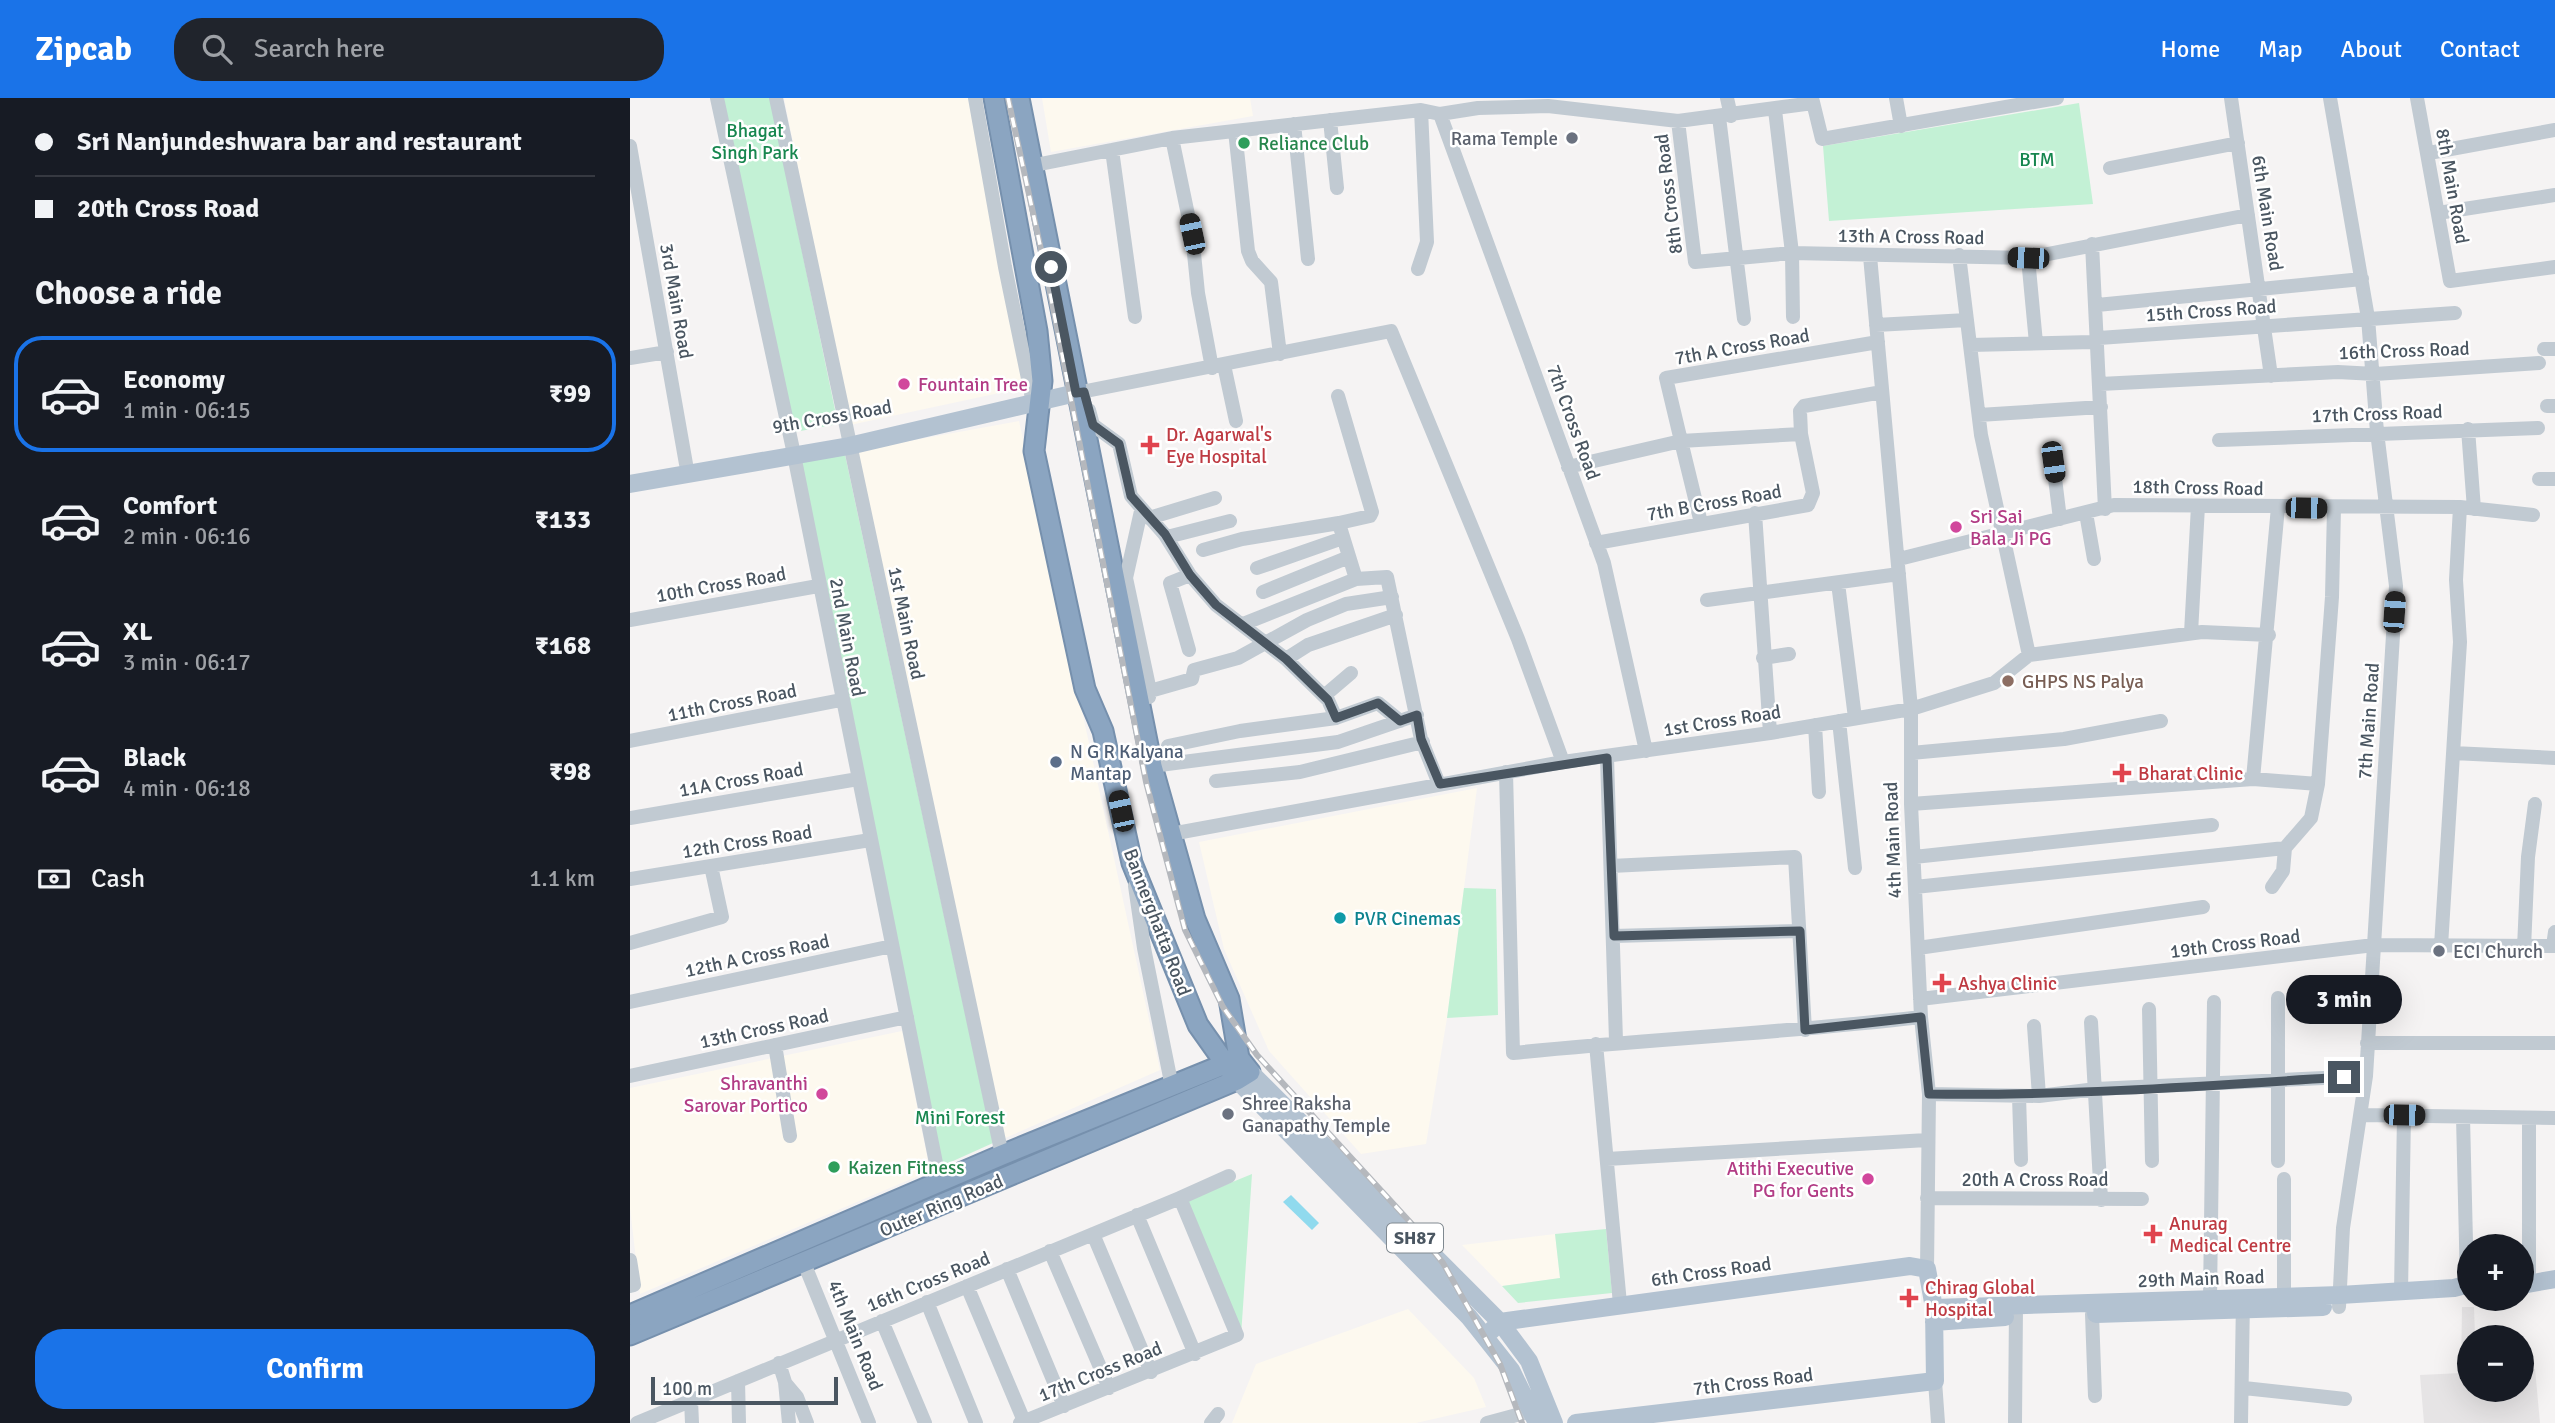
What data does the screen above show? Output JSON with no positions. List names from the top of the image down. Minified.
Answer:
{"streets":{"highway":["Bannerghatta Road","Outer Ring Road"],"main road":["9th Cross Road","7th Cross Road","4th Main Road","SH87","6th Cross Road","29th Main Road"],"street":["8th Main Road","8th Cross Road","6th Main Road","13th A Cross Road","3rd Main Road","15th Cross Road","7th A Cross Road","16th Cross Road","17th Cross Road","18th Cross Road","7th B Cross Road","10th Cross Road","1st Main Road","2nd Main Road","11th Cross Road","1st Cross Road","7th Main Road","11A Cross Road","12th Cross Road","19th Cross Road","12th A Cross Road","13th Cross Road","20th A Cross Road"]},"crossings":[["8th Cross Road","13th A Cross Road"],["6th Main Road","13th A Cross Road"],["6th Main Road","15th Cross Road"],["6th Main Road","16th Cross Road"],["13th A Cross Road","4th Main Road"],["3rd Main Road","9th Cross Road"],["15th Cross Road","7th Main Road"],["7th A Cross Road","4th Main Road"],["16th Cross Road","17th Cross Road"],["16th Cross Road","7th Main Road"],["16th Cross Road","4th Main Road"],["17th Cross Road","7th Main Road"],["9th Cross Road","1st Main Road"],["9th Cross Road","2nd Main Road"],["9th Cross Road","Bannerghatta Road"],["7th Cross Road","7th B Cross Road"],["7th Cross Road","1st Cross Road"],["7th Cross Road","4th Main Road"],["18th Cross Road","7th Main Road"],["18th Cross Road","4th Main Road"],["10th Cross Road","2nd Main Road"],["1st Main Road","Outer Ring Road"],["2nd Main Road","11th Cross Road"],["2nd Main Road","11A Cross Road"],["2nd Main Road","12th Cross Road"],["2nd Main Road","12th A Cross Road"],["2nd Main Road","13th Cross Road"],["2nd Main Road","Outer Ring Road"],["1st Cross Road","4th Main Road"],["1st Cross Road","Bannerghatta Road"],["7th Main Road","19th Cross Road"],["7th Main Road","29th Main Road"],["4th Main Road","19th Cross Road"],["4th Main Road","20th A Cross Road"],["4th Main Road","Outer Ring Road"],["4th Main Road","6th Cross Road"],["4th Main Road","29th Main Road"],["Bannerghatta Road","Outer Ring Road"],["Bannerghatta Road","6th Cross Road"]],"parks":["Bhagat Singh Park","BTM","Mini Forest"],"places":{"other":["Rama Temple","Reliance Club","Fountain Tree","Sri Sai Bala Ji PG","GHPS NS Palya","N G R Kalyana Mantap","PVR Cinemas","ECI Church","Shravanthi Sarovar Portico","Shree Raksha Ganapathy Temple","Kaizen Fitness","Atithi Executive PG for Gents"],"health":["Dr. Agarwal's Eye Hospital","Bharat Clinic","Ashya Clinic","Anurag Medical Centre","Chirag Global Hospital"]},"scale_bar":"100 m","page":{"header":"Zipcab","search":"Search here","nav":["Home","Map","About","Contact"],"banner":["Sri Nanjundeshwara bar and restaurant","20th Cross Road"],"heading":"Choose a ride","list":[{"name":"Economy","note":"1 min · 06:15","value":"₹99"},{"name":"Comfort","note":"2 min · 06:16","value":"₹133"},{"name":"XL","note":"3 min · 06:17","value":"₹168"},{"name":"Black","note":"4 min · 06:18","value":"₹98"}],"pay":["Cash","1.1 km"],"bubble":"3 min","map_buttons":["+","−"],"buttons":"Confirm","scale":"100 m"}}
